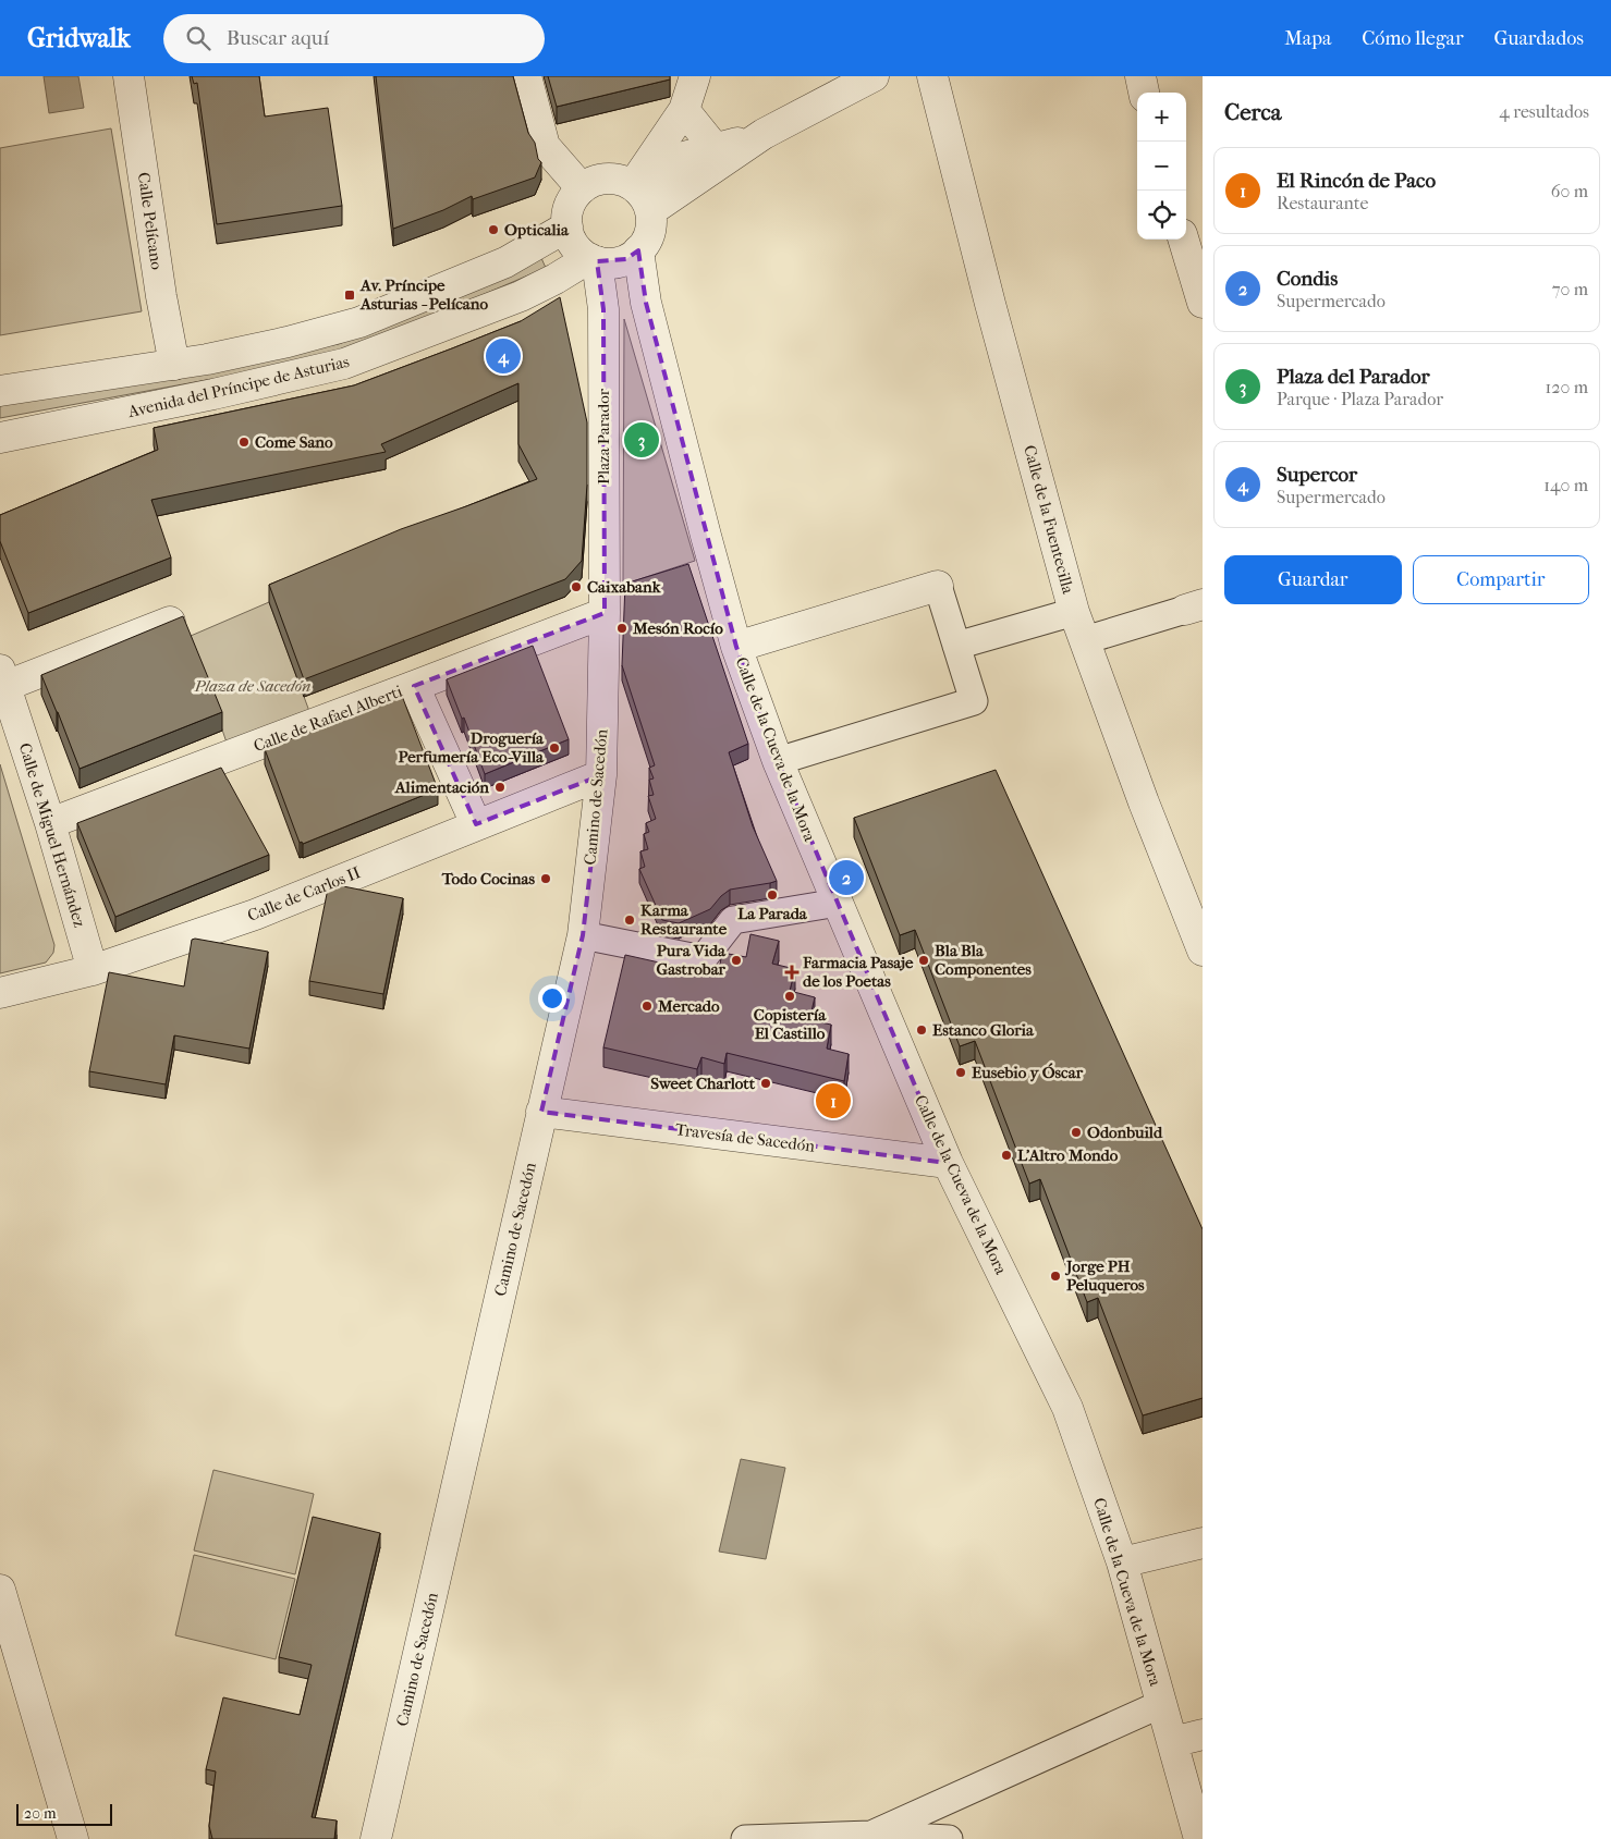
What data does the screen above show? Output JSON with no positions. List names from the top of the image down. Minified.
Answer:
{"streets":{"street":["Calle Pelícano","Avenida del Príncipe de Asturias","Plaza Parador","Calle de la Fuentecilla","Calle de Rafael Alberti","Calle de la Cueva de la Mora","Camino de Sacedón","Calle de Miguel Hernández","Calle de Carlos II","Travesía de Sacedón"]},"crossings":[["Calle Pelícano","Avenida del Príncipe de Asturias"],["Avenida del Príncipe de Asturias","Plaza Parador"],["Avenida del Príncipe de Asturias","Calle de la Cueva de la Mora"],["Plaza Parador","Calle de Rafael Alberti"],["Plaza Parador","Calle de la Cueva de la Mora"],["Plaza Parador","Camino de Sacedón"],["Calle de Rafael Alberti","Camino de Sacedón"],["Calle de Rafael Alberti","Calle de Miguel Hernández"],["Calle de la Cueva de la Mora","Travesía de Sacedón"],["Camino de Sacedón","Calle de Carlos II"],["Camino de Sacedón","Travesía de Sacedón"],["Calle de Miguel Hernández","Calle de Carlos II"]],"parks":["Plaza de Sacedón"],"places":{"other":["Opticalia","Come Sano","Caixabank","Mesón Rocío","Droguería Perfumería Eco-Villa","Alimentación","Todo Cocinas","La Parada","Karma Restaurante","Pura Vida Gastrobar","Bla Bla Componentes","Copistería El Castillo","Mercado","Estanco Gloria","Eusebio y Óscar","Sweet Charlott","Odonbuild","L'Altro Mondo","Jorge PH Peluqueros"],"transit":["Av. Príncipe Asturias - Pelícano"],"health":["Farmacia Pasaje de los Poetas"]},"scale_bar":"20 m","page":{"header":"Gridwalk","search":"Buscar aquí","nav":["Mapa","Cómo llegar","Guardados"],"heading":["Cerca","4 resultados"],"map_buttons":["+","−"],"list":[{"mark":"1","name":"El Rincón de Paco","note":"Restaurante","value":"60 m"},{"mark":"2","name":"Condis","note":"Supermercado","value":"70 m"},{"mark":"3","name":"Plaza del Parador","note":"Parque · Plaza Parador","value":"120 m"},{"mark":"4","name":"Supercor","note":"Supermercado","value":"140 m"}],"pins":["4","3","2","1"],"buttons":["Guardar","Compartir"],"scale":"20 m"}}
